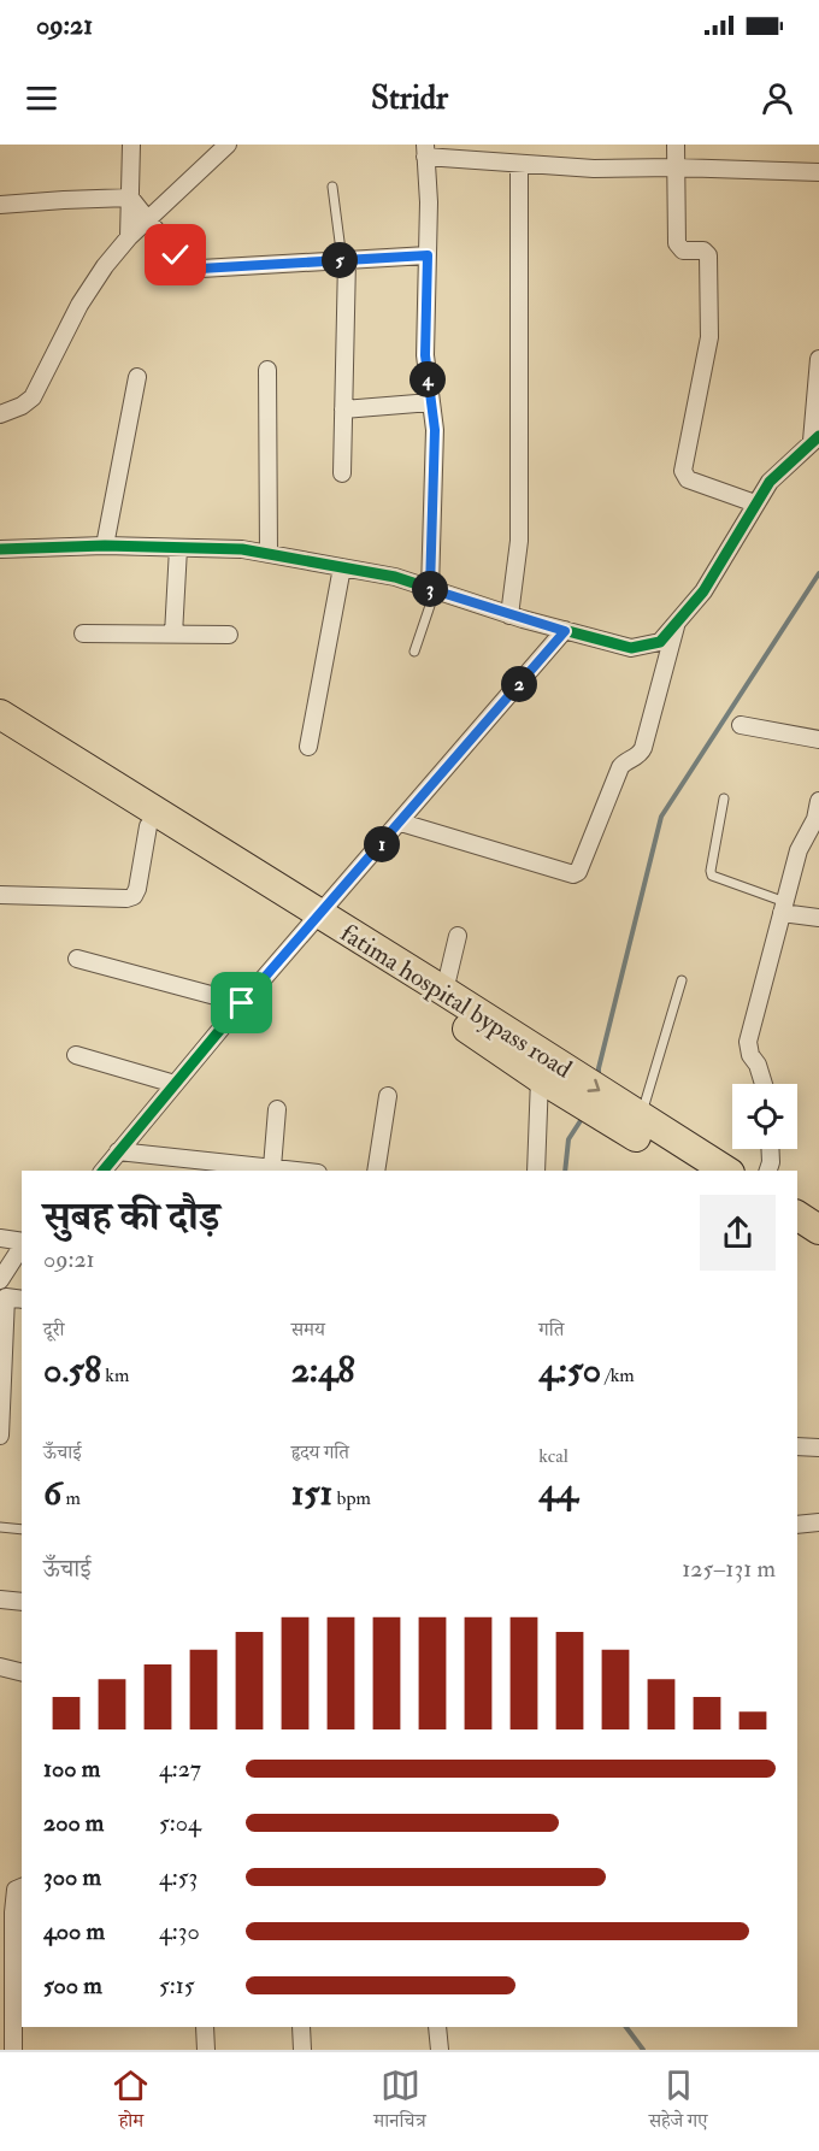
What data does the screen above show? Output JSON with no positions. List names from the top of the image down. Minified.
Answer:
{"streets":{"highway":["fatima hospital bypass road"]},"page":{"status":"09:21","header":"Stridr","pins":["5","4","3","2","1"],"heading":["सुबह की दौड़","09:21"],"stats":[["दूरी","0.58 km"],["समय","2:48"],["गति","4:50 /km"],["ऊँचाई","6 m"],["हृदय गति","151 bpm"],["kcal","44"]],"chart":["ऊँचाई","125–131 m"],"list":[{"name":"100 m","note":"4:27"},{"name":"200 m","note":"5:04"},{"name":"300 m","note":"4:53"},{"name":"400 m","note":"4:30"},{"name":"500 m","note":"5:15"}],"tabs":["होम","मानचित्र","सहेजे गए"]}}
